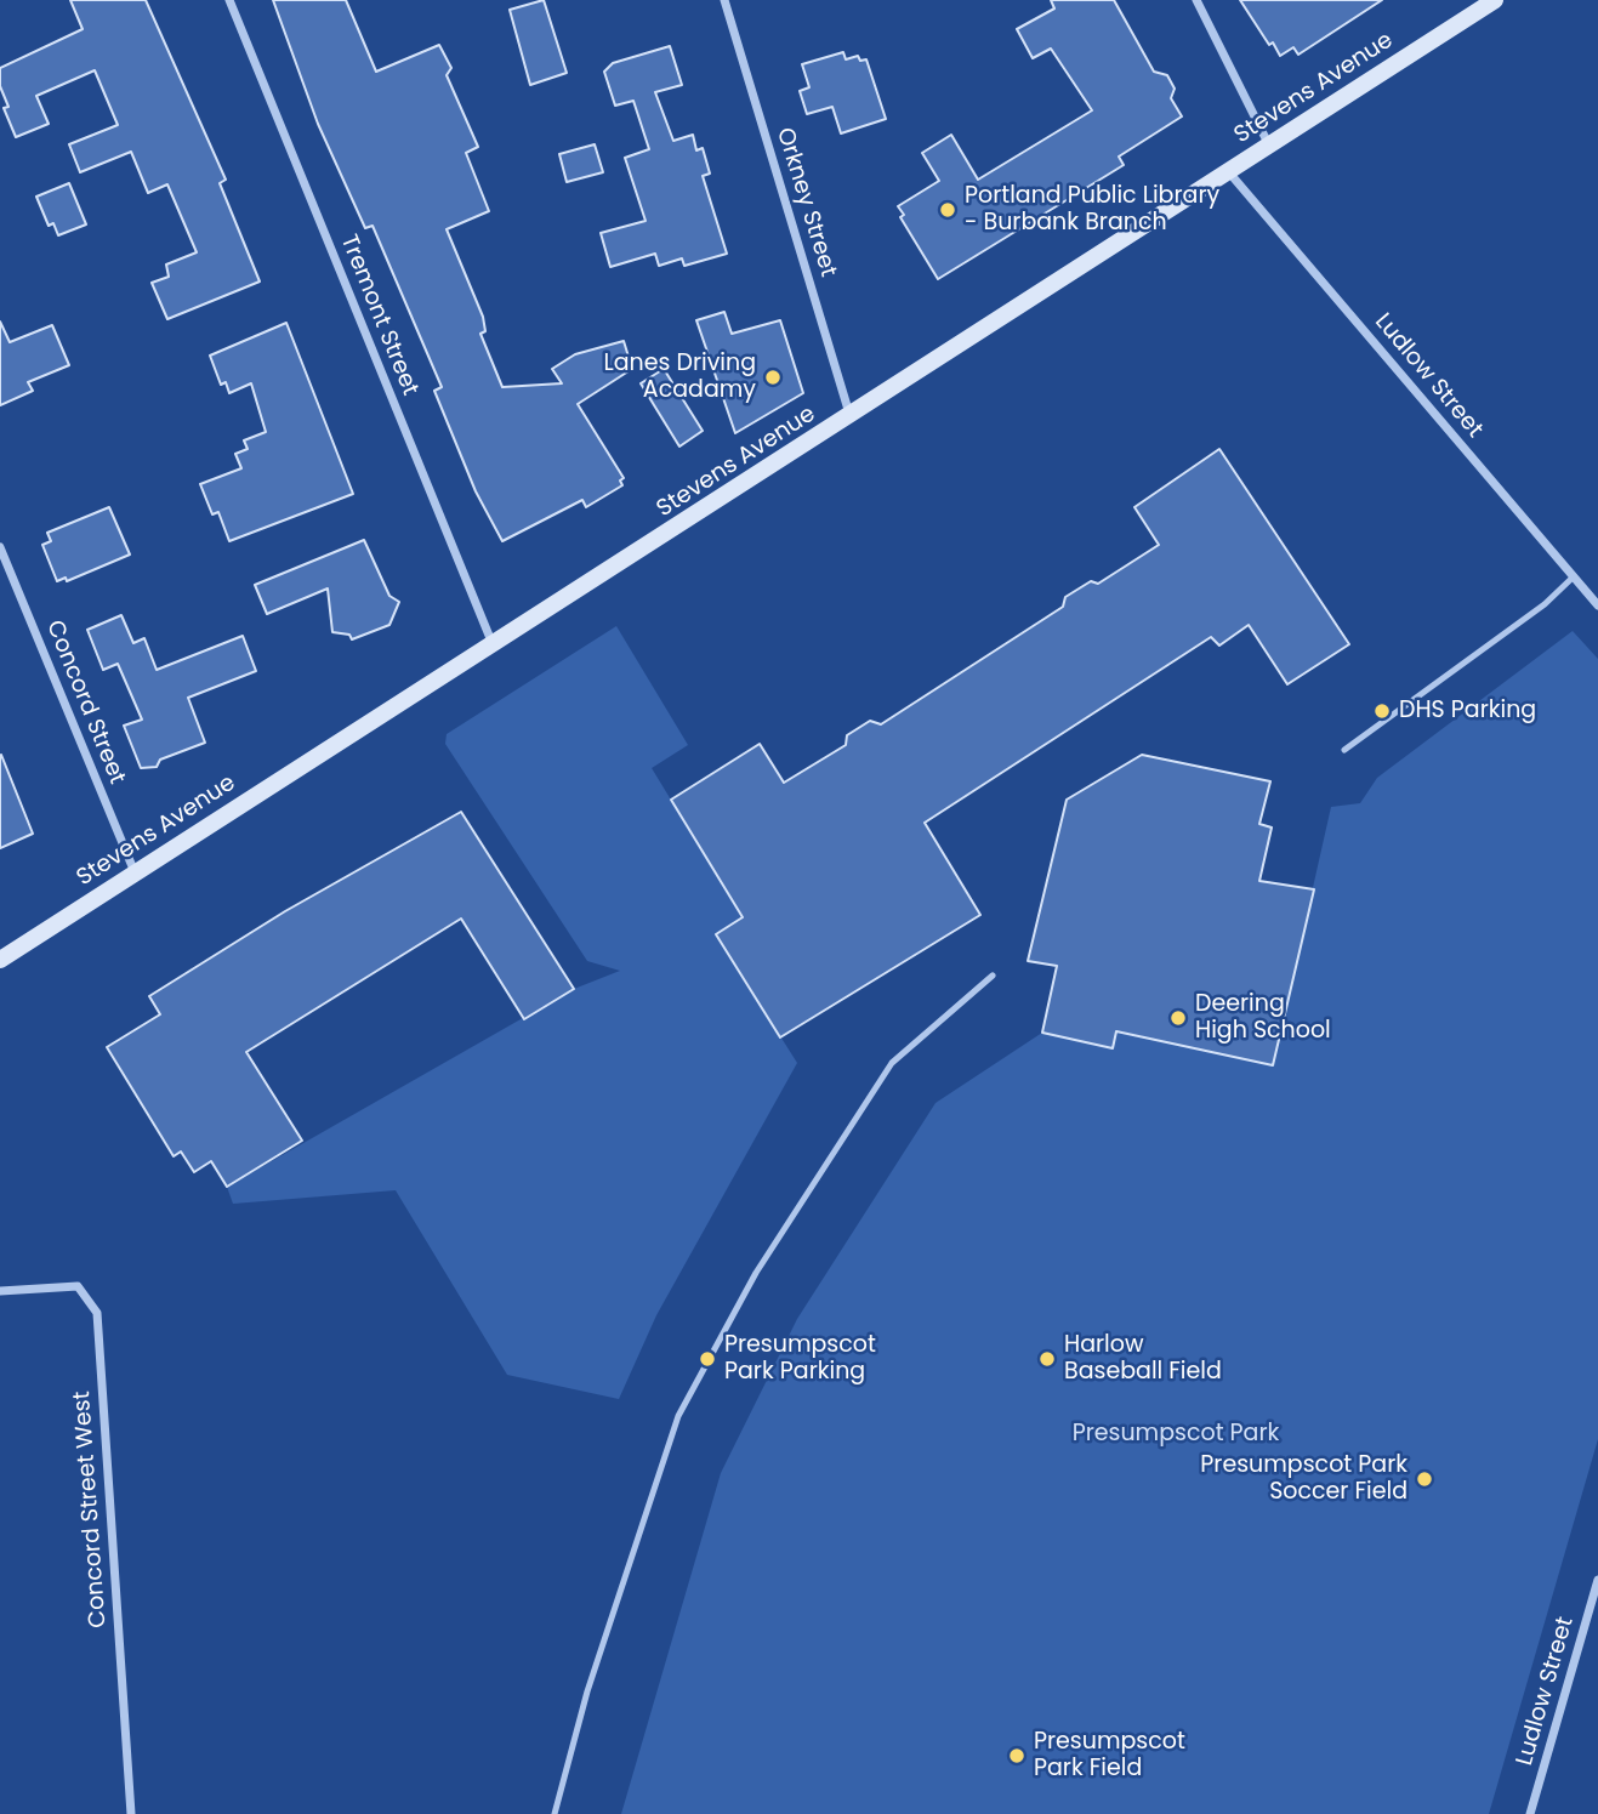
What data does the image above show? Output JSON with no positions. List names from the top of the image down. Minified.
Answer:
{"streets":{"main road":["Stevens Avenue"],"street":["Orkney Street","Tremont Street","Ludlow Street","Concord Street","Concord Street West"]},"crossings":[["Stevens Avenue","Orkney Street"],["Stevens Avenue","Tremont Street"],["Stevens Avenue","Ludlow Street"],["Stevens Avenue","Concord Street"]],"parks":["Presumpscot Park"],"places":["Portland Public Library - Burbank Branch","Lanes Driving Acadamy","DHS Parking","Deering High School","Presumpscot Park Parking","Harlow Baseball Field","Presumpscot Park Soccer Field","Presumpscot Park Field"]}
